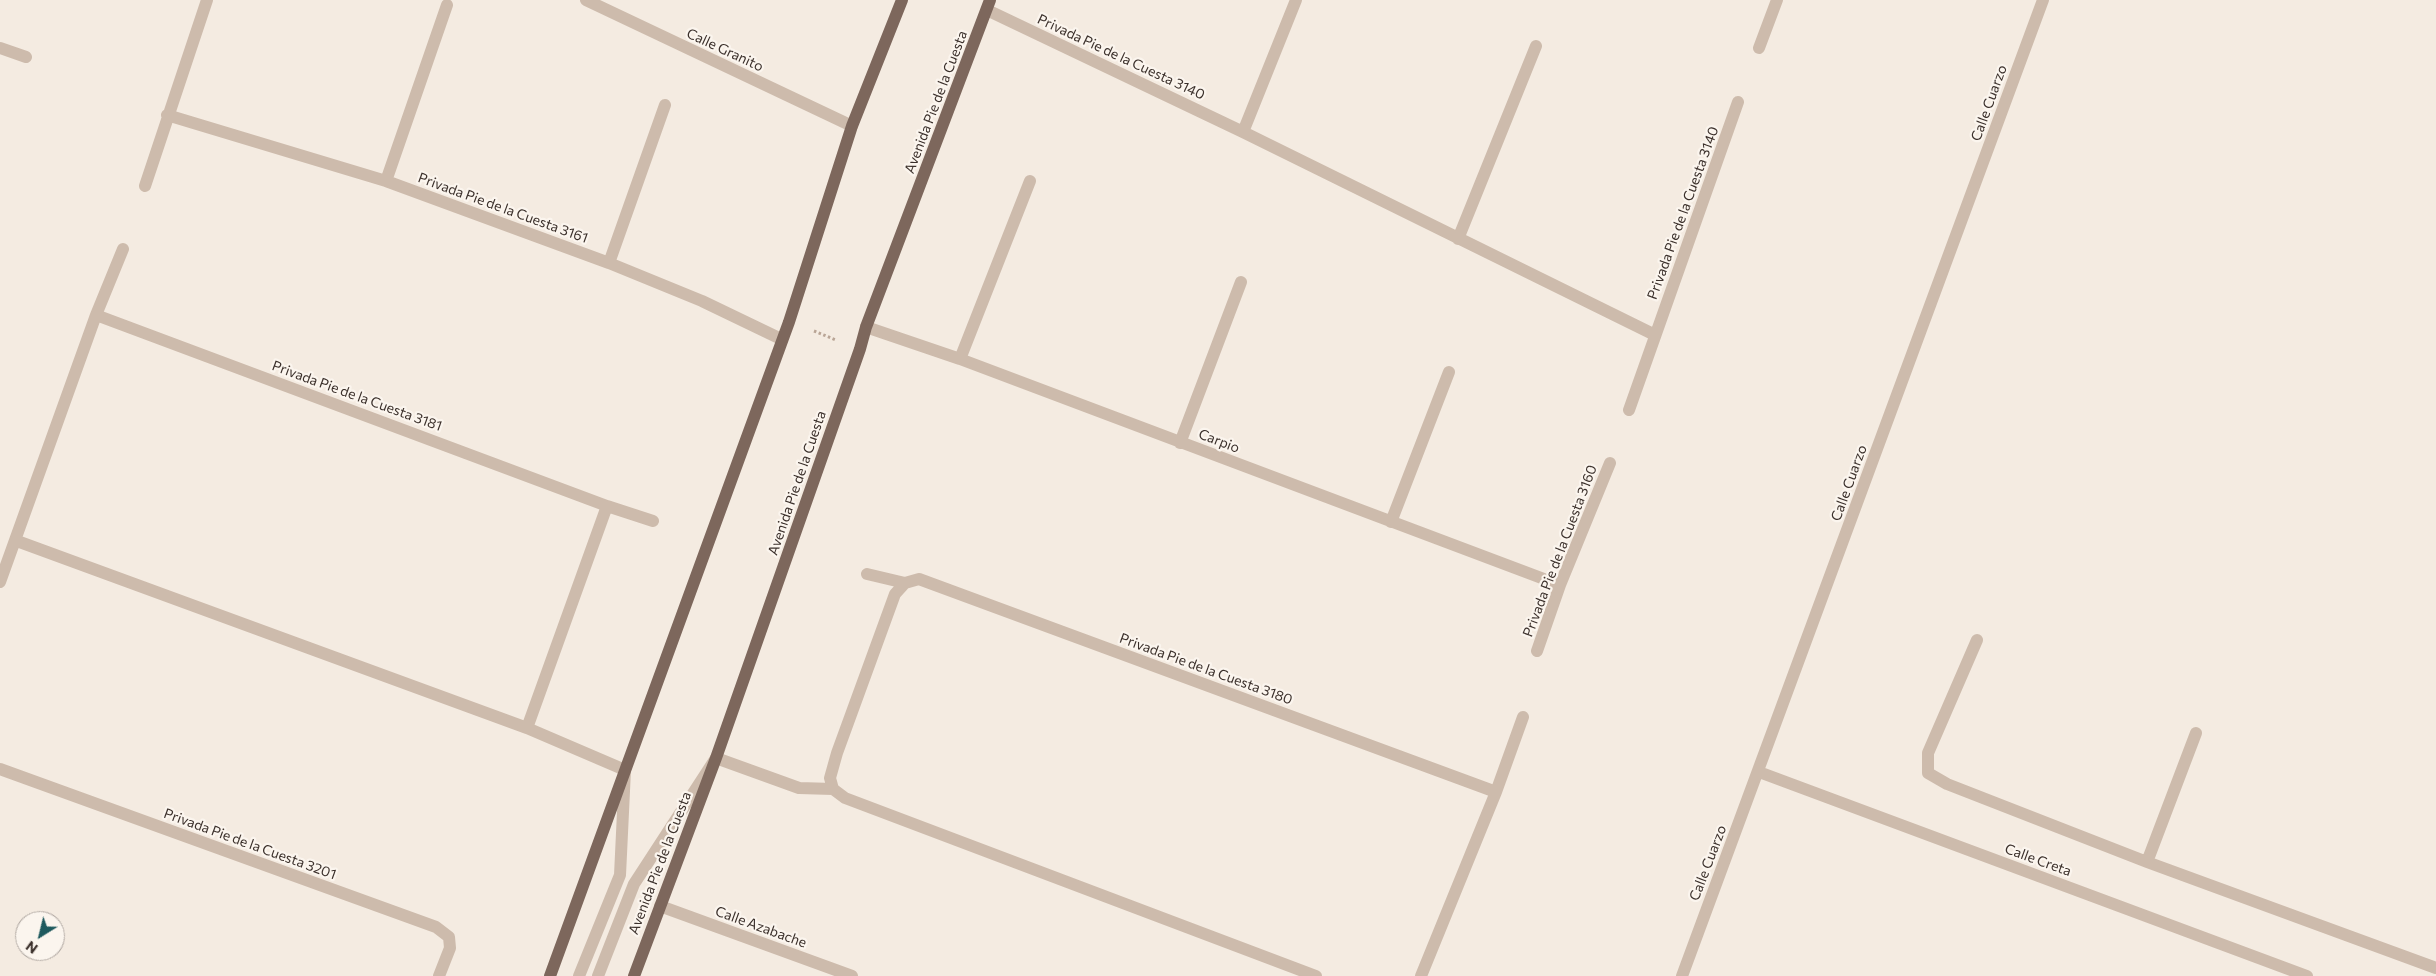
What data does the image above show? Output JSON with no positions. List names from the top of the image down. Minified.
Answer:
{"streets":{"main road":["Avenida Pie de la Cuesta"],"street":["Calle Granito","Privada Pie de la Cuesta 3140","Calle Cuarzo","Privada Pie de la Cuesta 3161","Privada Pie de la Cuesta 3181","Carpio","Privada Pie de la Cuesta 3160","Privada Pie de la Cuesta 3180","Privada Pie de la Cuesta 3201","Calle Creta","Calle Azabache"]},"crossings":[["Privada Pie de la Cuesta 3140","Avenida Pie de la Cuesta"],["Avenida Pie de la Cuesta","Carpio"],["Avenida Pie de la Cuesta","Calle Azabache"],["Calle Cuarzo","Calle Creta"],["Carpio","Privada Pie de la Cuesta 3160"]],"north":"bottom left"}
